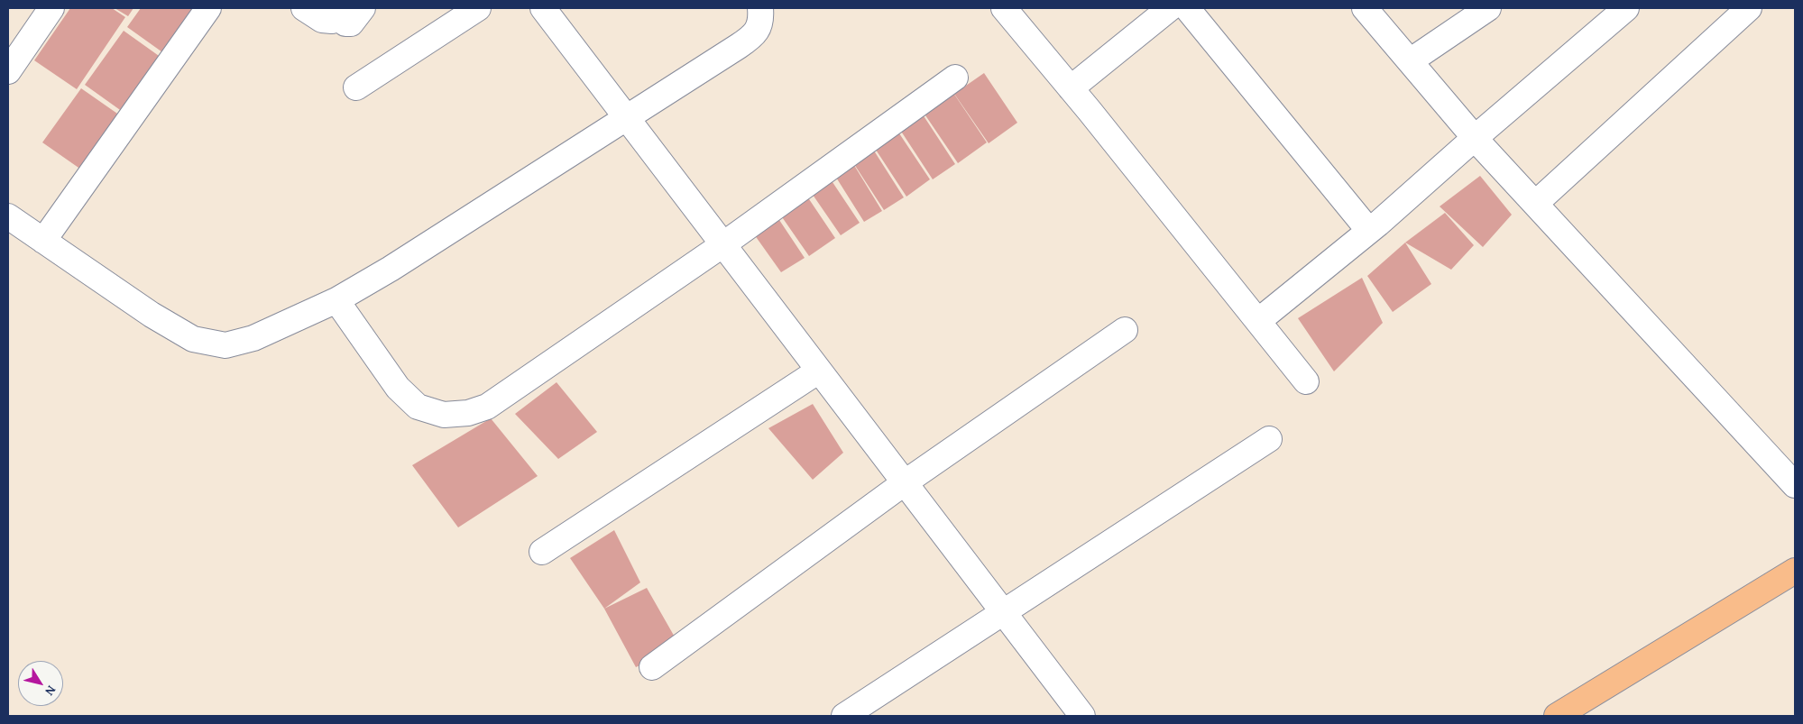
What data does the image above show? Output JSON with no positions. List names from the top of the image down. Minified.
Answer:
{"north":"bottom right"}
